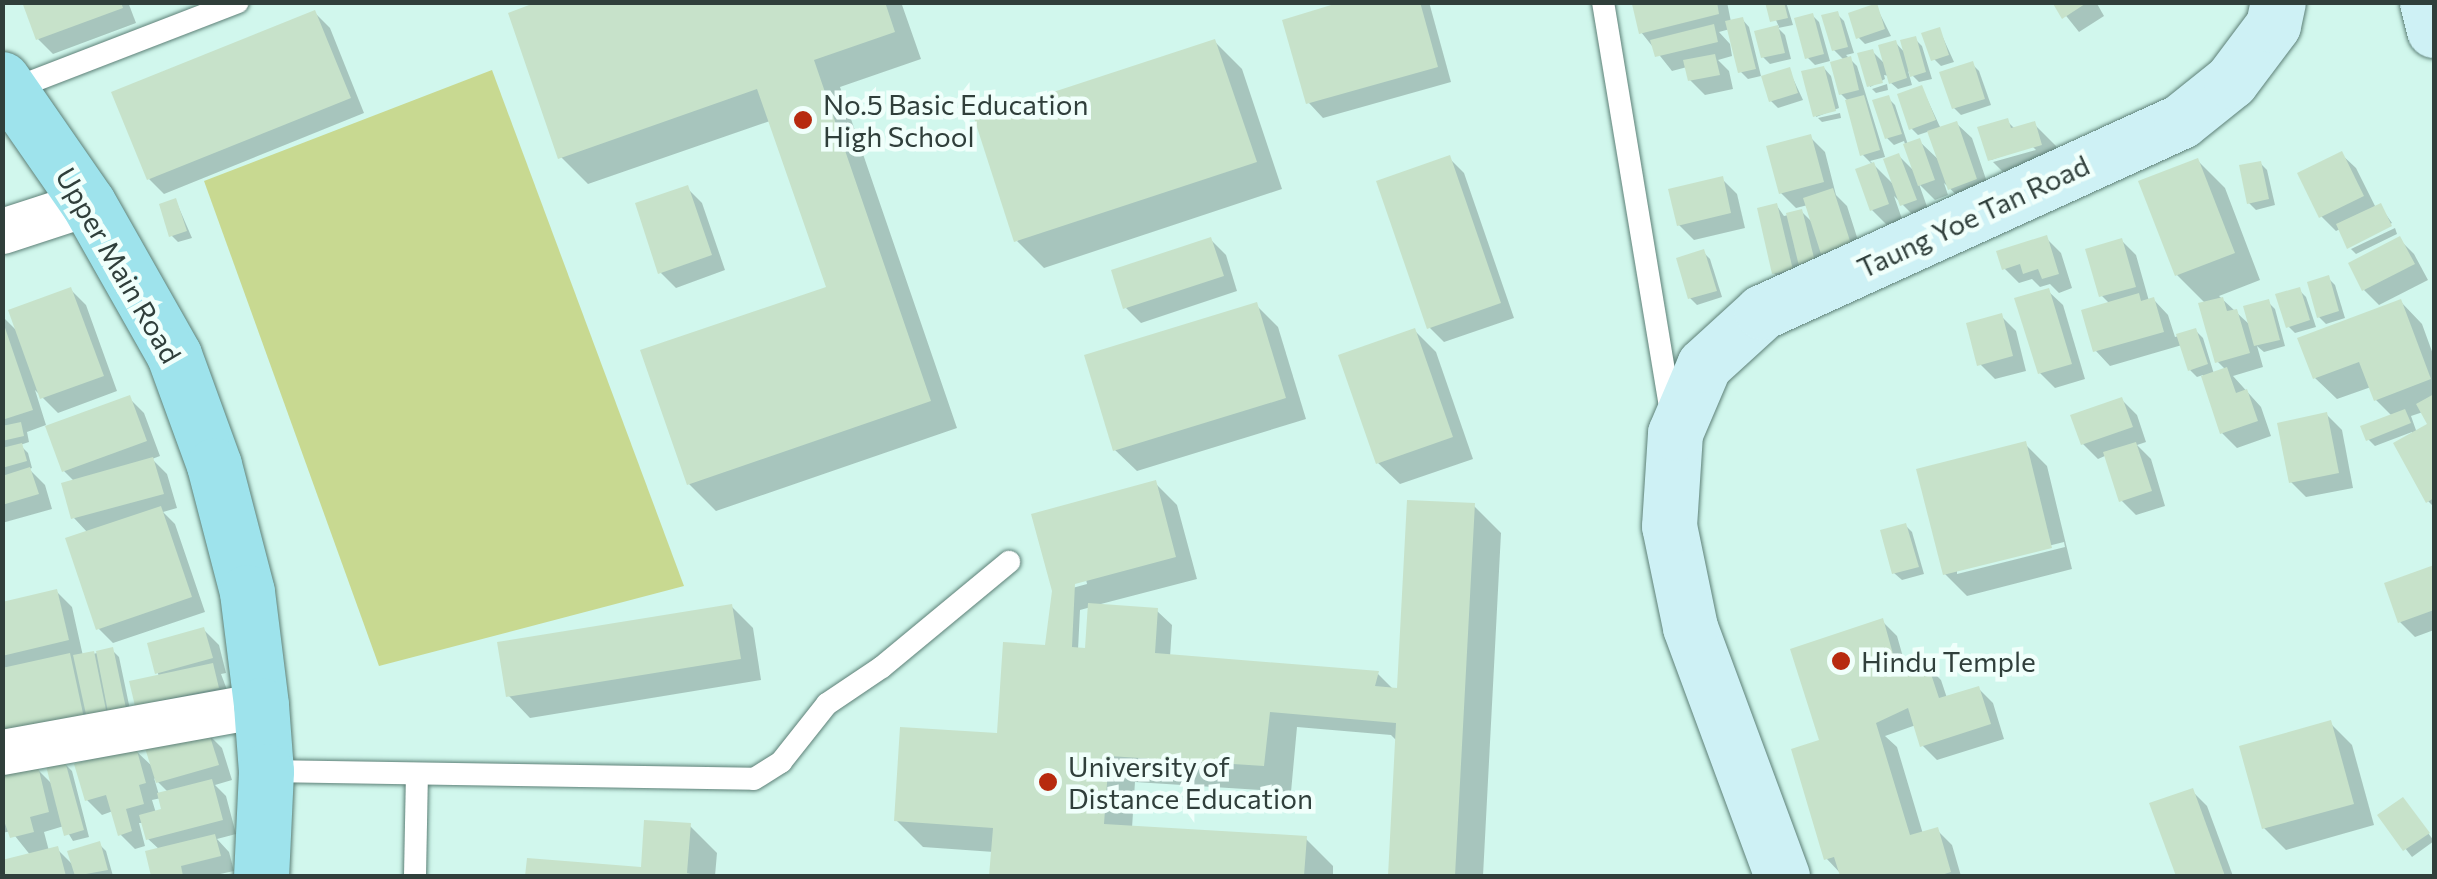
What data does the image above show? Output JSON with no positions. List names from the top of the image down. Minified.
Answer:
{"streets":{"main road":["Upper Main Road"],"street":["Taung Yoe Tan Road"]},"places":["No.5 Basic Education High School","Hindu Temple","University of Distance Education"]}
